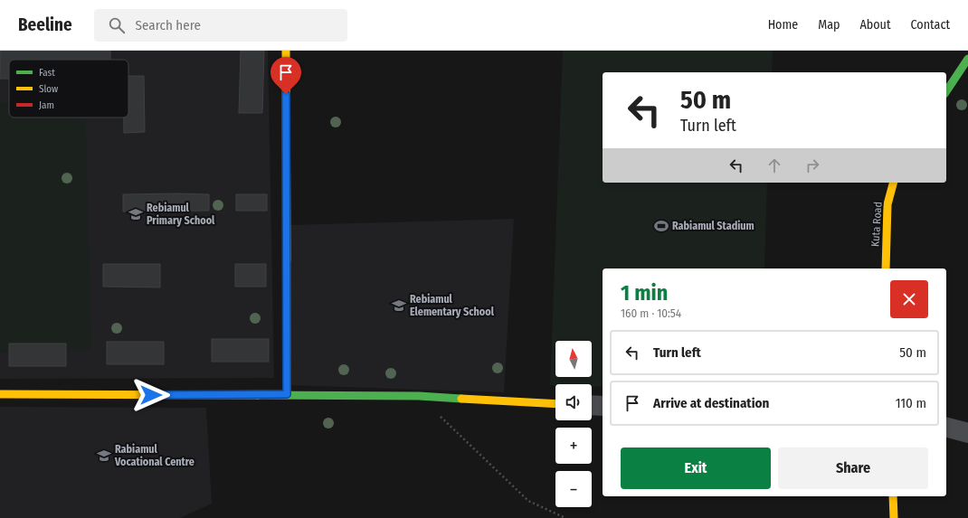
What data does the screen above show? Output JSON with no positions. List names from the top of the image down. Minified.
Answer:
{"streets":{"street":["Kuta Road"]},"places":{"school or university":["Rebiamul Primary School","Rebiamul Elementary School","Rabiamul Vocational Centre"],"sports":["Rabiamul Stadium"]},"legend":["Fast","Slow","Jam"],"north":"top","page":{"header":"Beeline","search":"Search here","nav":["Home","Map","About","Contact"],"turn":["50 m","Turn left"],"heading":["1 min","160 m · 10:54"],"list":[{"name":"Turn left","value":"50 m"},{"name":"Arrive at destination","value":"110 m"}],"map_buttons":["+","−"],"buttons":["Exit","Share"]}}
